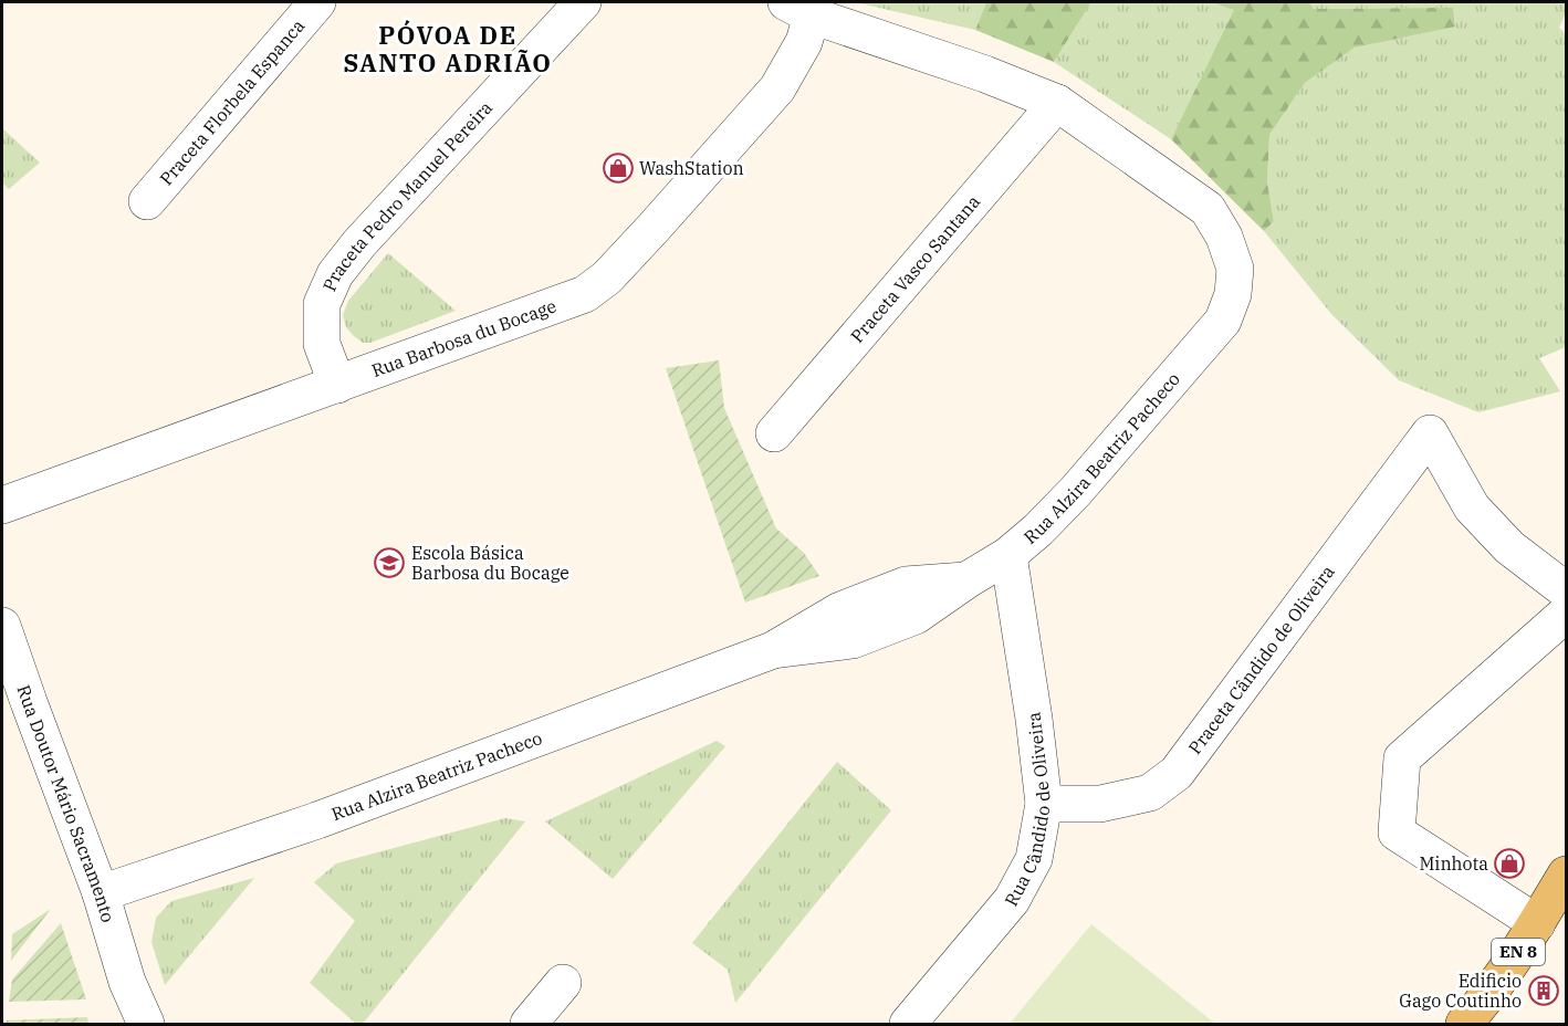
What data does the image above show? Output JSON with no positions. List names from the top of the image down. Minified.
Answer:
{"streets":{"main road":["EN 8"],"street":["Praceta Florbela Espanca","Praceta Pedro Manuel Pereira","Praceta Vasco Santana","Rua Barbosa du Bocage","Rua Alzira Beatriz Pacheco","Praceta Cândido de Oliveira","Rua Doutor Mário Sacramento","Rua Cândido de Oliveira"]},"crossings":[["Praceta Pedro Manuel Pereira","Rua Barbosa du Bocage"],["Praceta Vasco Santana","Rua Alzira Beatriz Pacheco"],["Rua Alzira Beatriz Pacheco","Rua Doutor Mário Sacramento"],["Rua Alzira Beatriz Pacheco","Rua Cândido de Oliveira"],["Praceta Cândido de Oliveira","Rua Cândido de Oliveira"]],"districts":["PÓVOA DE SANTO ADRIÃO"],"places":{"shop":["WashStation","Minhota"],"school or university":["Escola Básica Barbosa du Bocage"],"building":["Edificio Gago Coutinho"]}}
